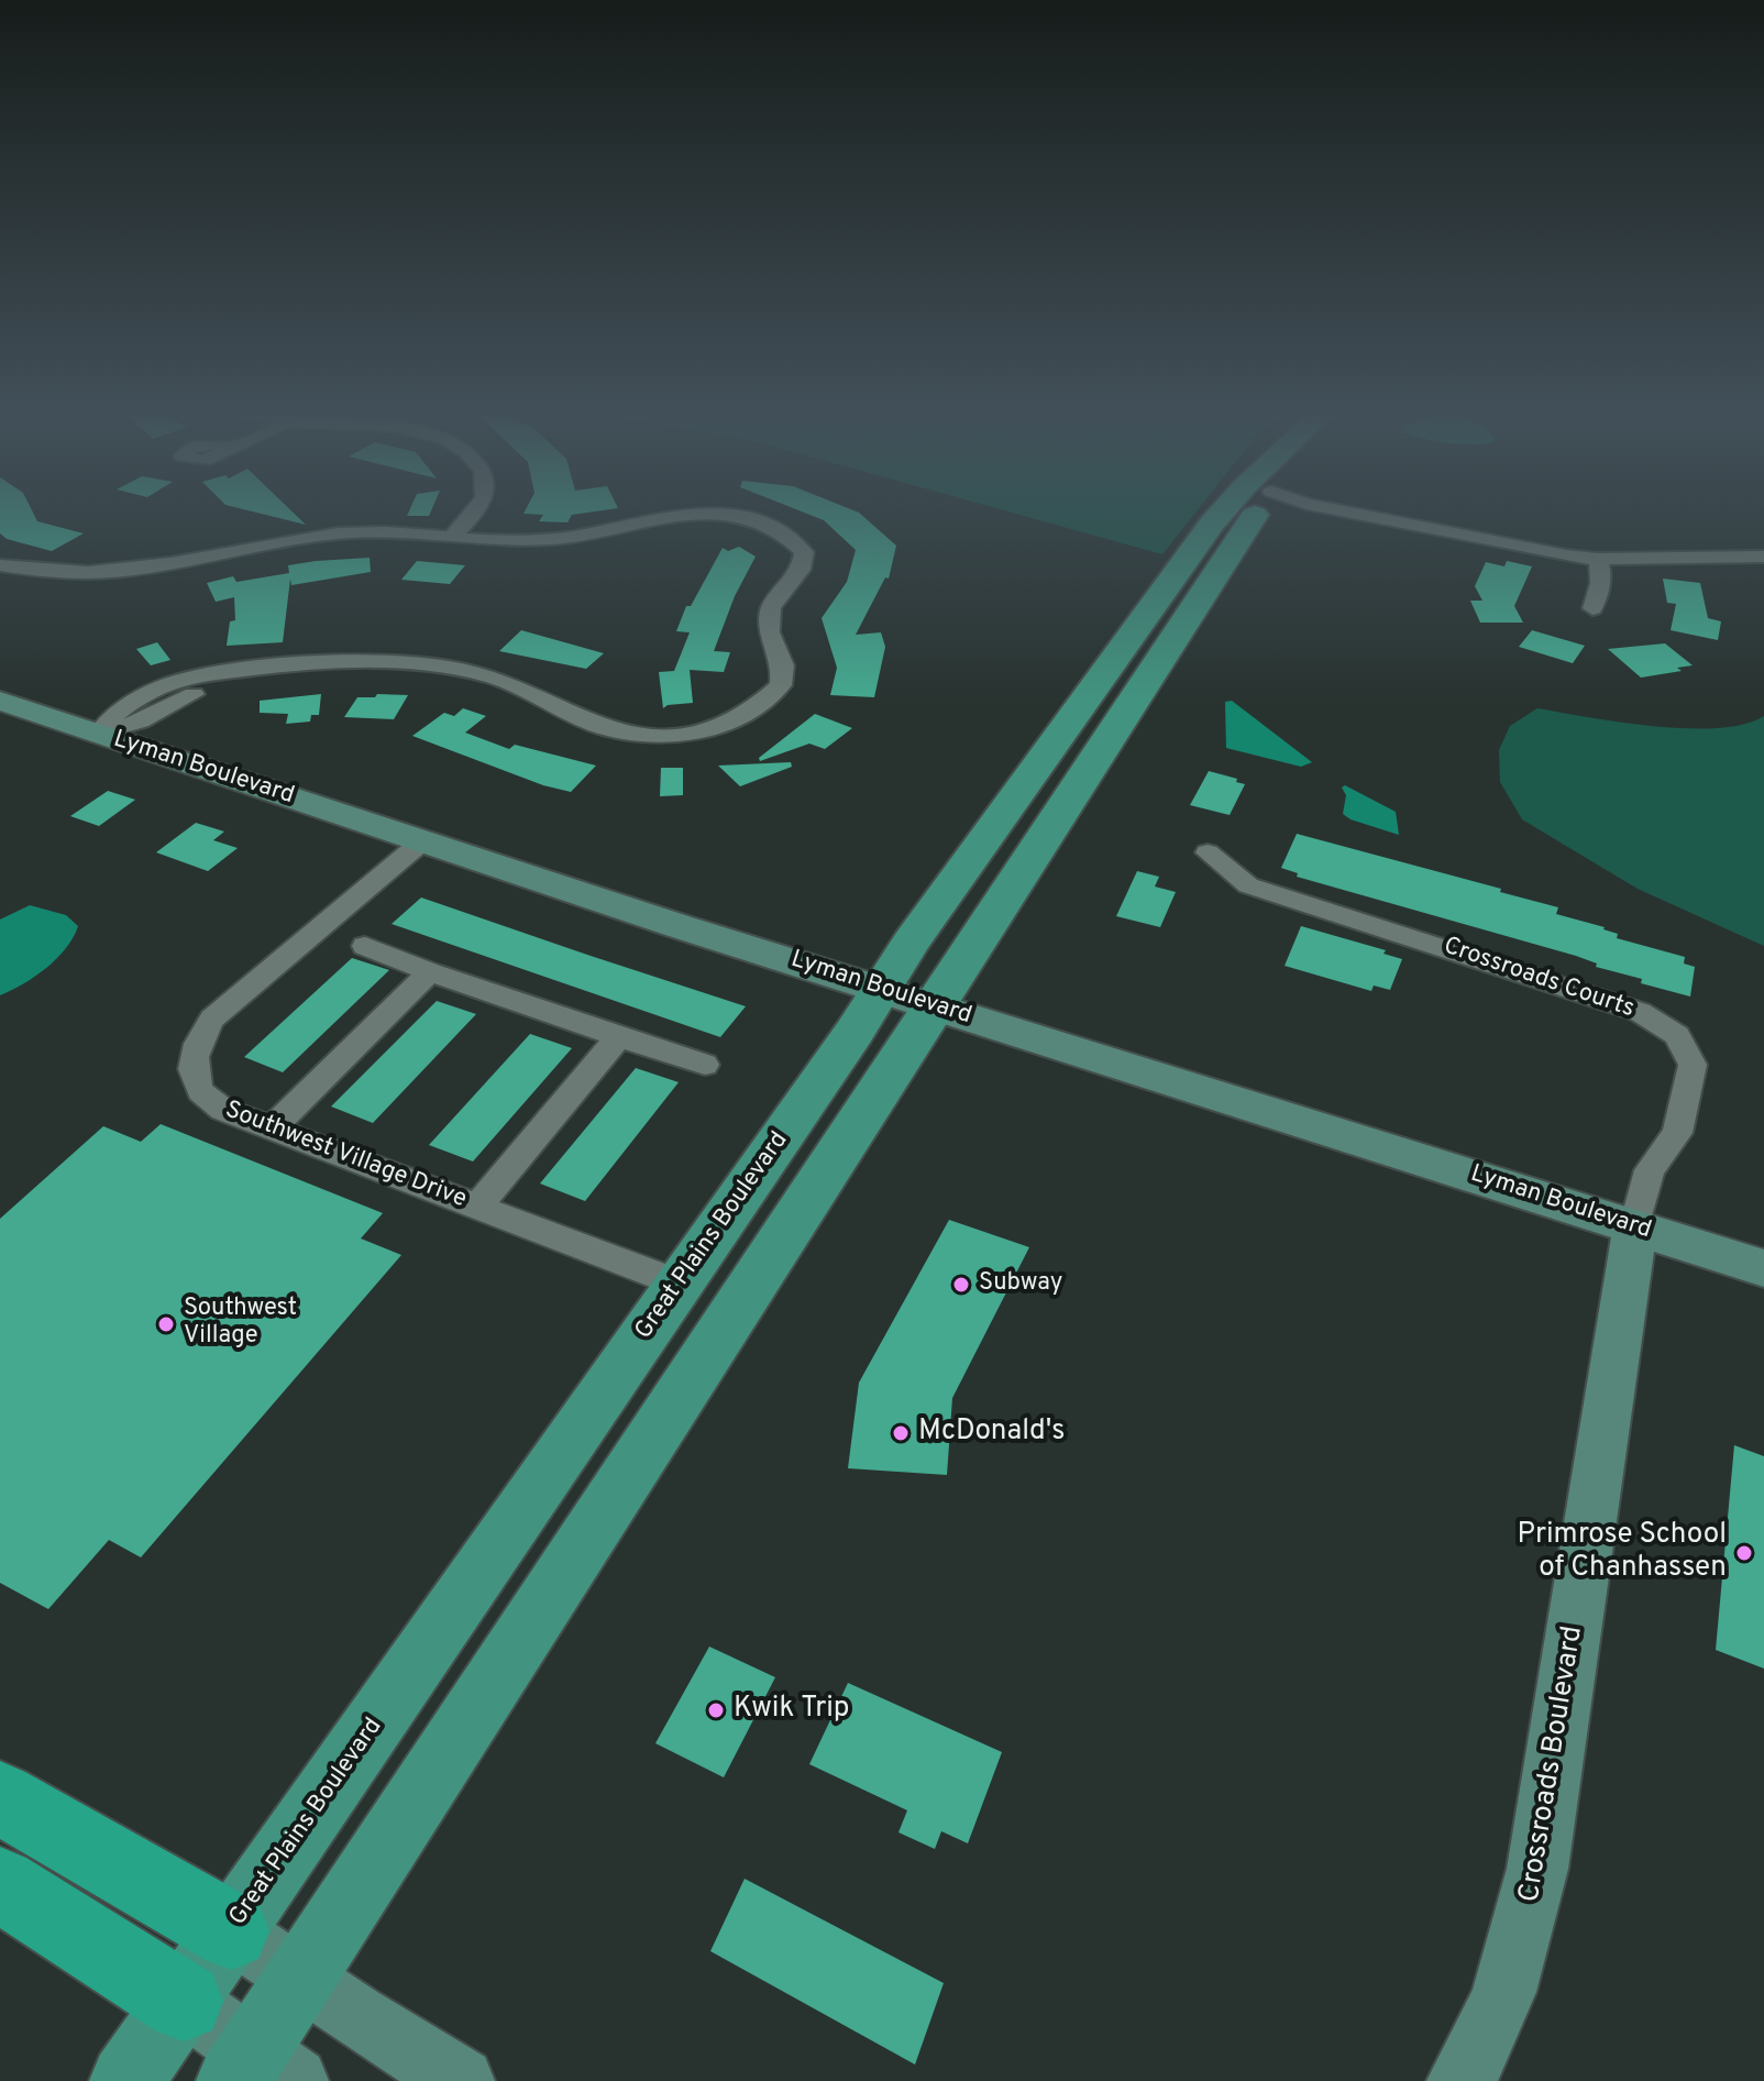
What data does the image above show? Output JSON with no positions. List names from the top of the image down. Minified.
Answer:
{"streets":{"main road":["Great Plains Boulevard"],"street":["Lyman Boulevard","Crossroads Courts","Southwest Village Drive","Crossroads Boulevard"]},"crossings":[["Lyman Boulevard","Crossroads Courts"],["Lyman Boulevard","Southwest Village Drive"],["Lyman Boulevard","Great Plains Boulevard"],["Lyman Boulevard","Crossroads Boulevard"],["Crossroads Courts","Crossroads Boulevard"],["Southwest Village Drive","Great Plains Boulevard"]],"places":["Subway","Southwest Village","McDonald's","Primrose School of Chanhassen","Kwik Trip"]}
